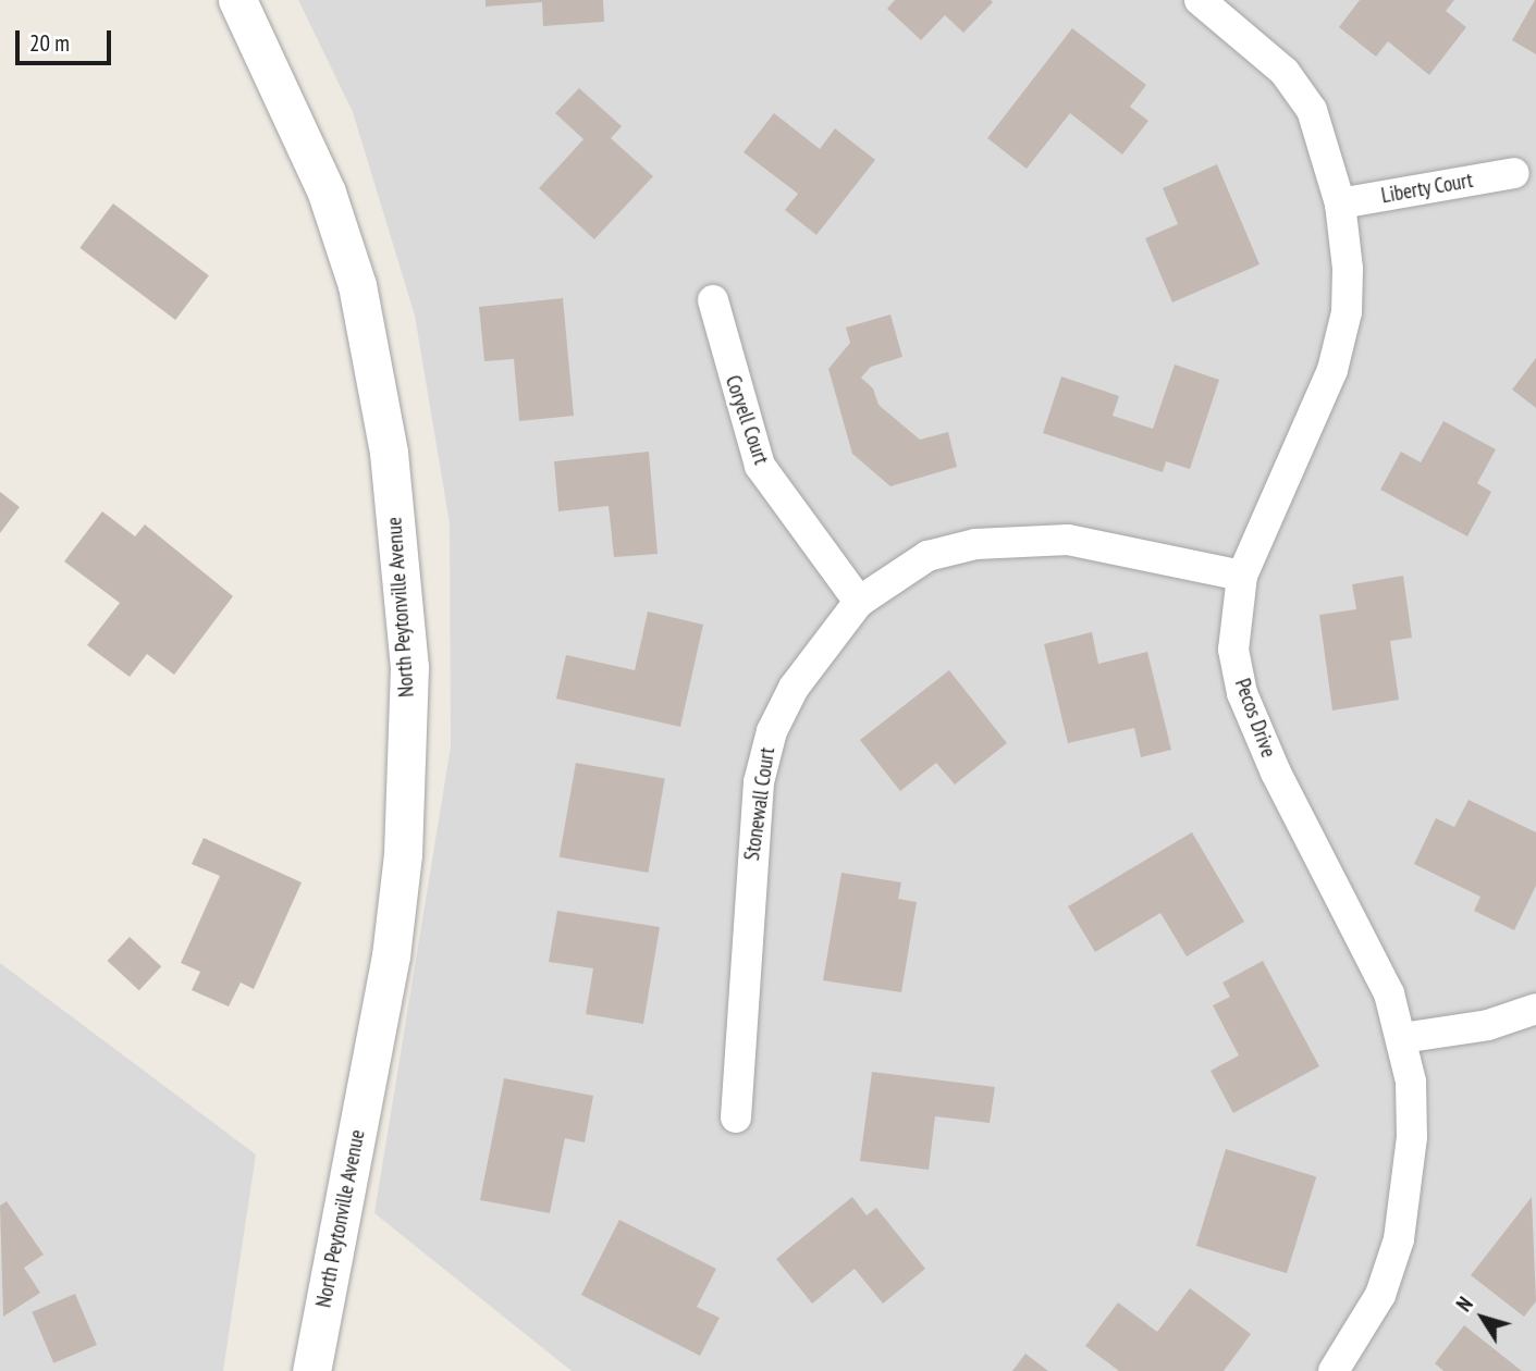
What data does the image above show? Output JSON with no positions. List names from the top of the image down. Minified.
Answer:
{"streets":{"street":["Liberty Court","Coryell Court","North Peytonville Avenue","Pecos Drive","Stonewall Court"]},"crossings":[["Liberty Court","Pecos Drive"],["Coryell Court","Stonewall Court"],["Pecos Drive","Stonewall Court"]],"scale_bar":"20 m","north":"top left"}
